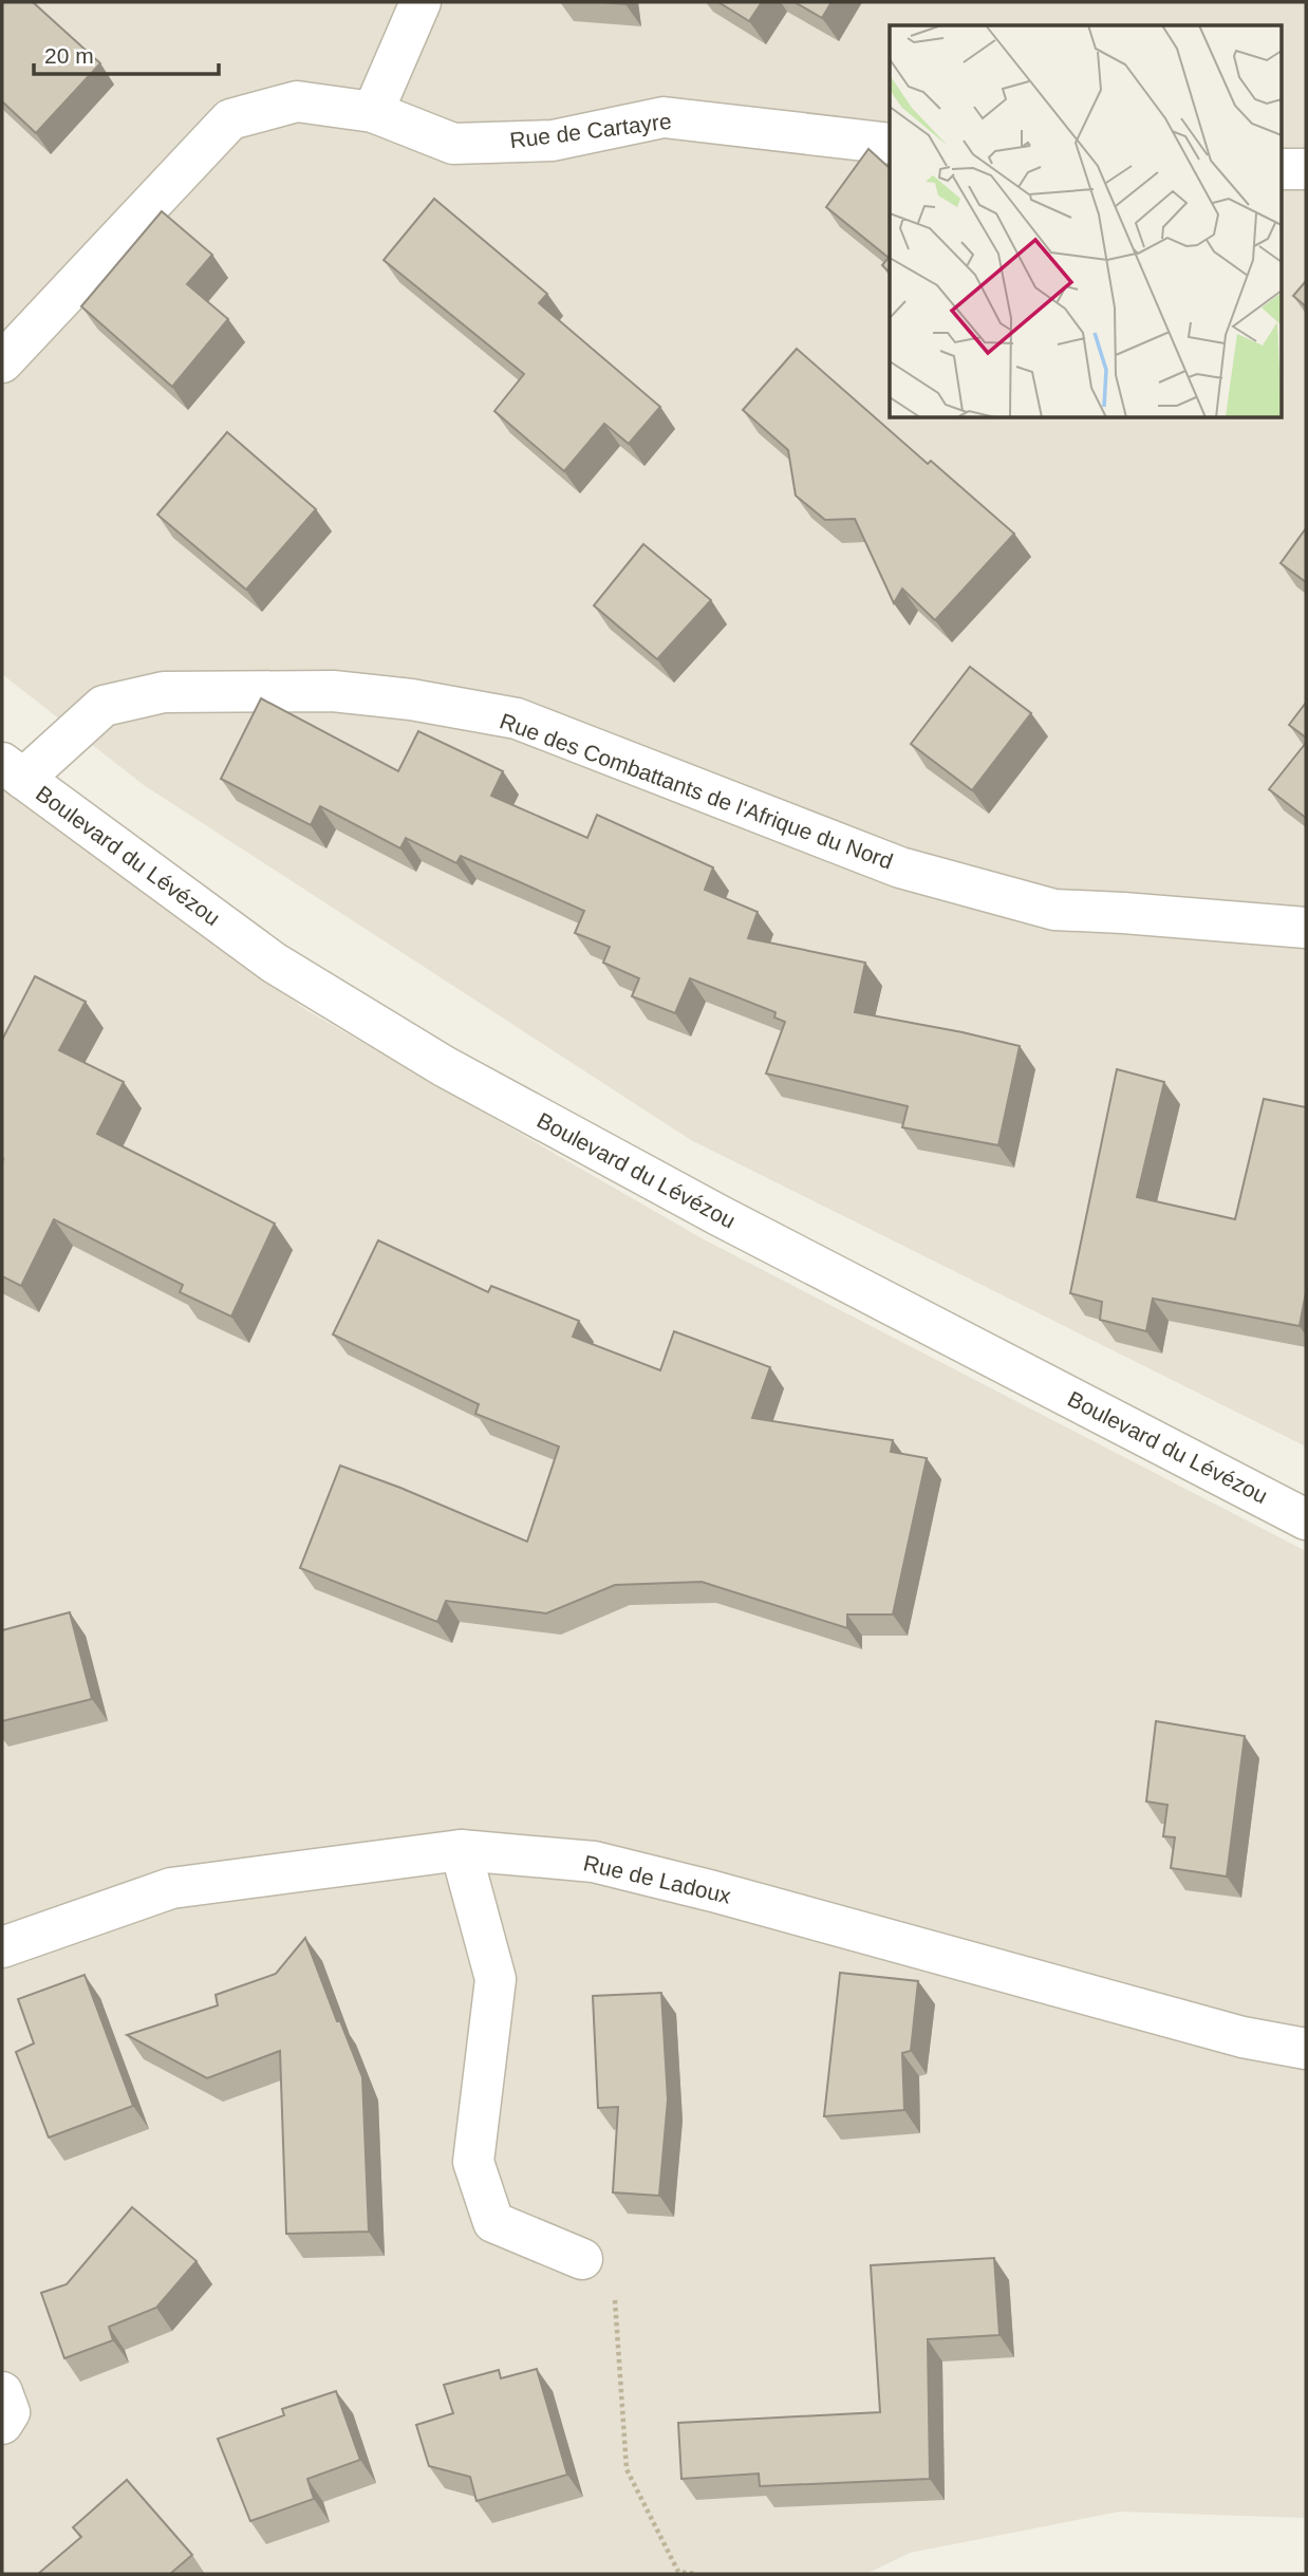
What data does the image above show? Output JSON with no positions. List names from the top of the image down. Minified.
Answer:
{"streets":{"street":["Rue de Cartayre","Rue des Combattants de l'Afrique du Nord","Boulevard du Lévézou","Rue de Ladoux"]},"crossings":[["Rue des Combattants de l'Afrique du Nord","Boulevard du Lévézou"]],"scale_bar":"20 m"}
